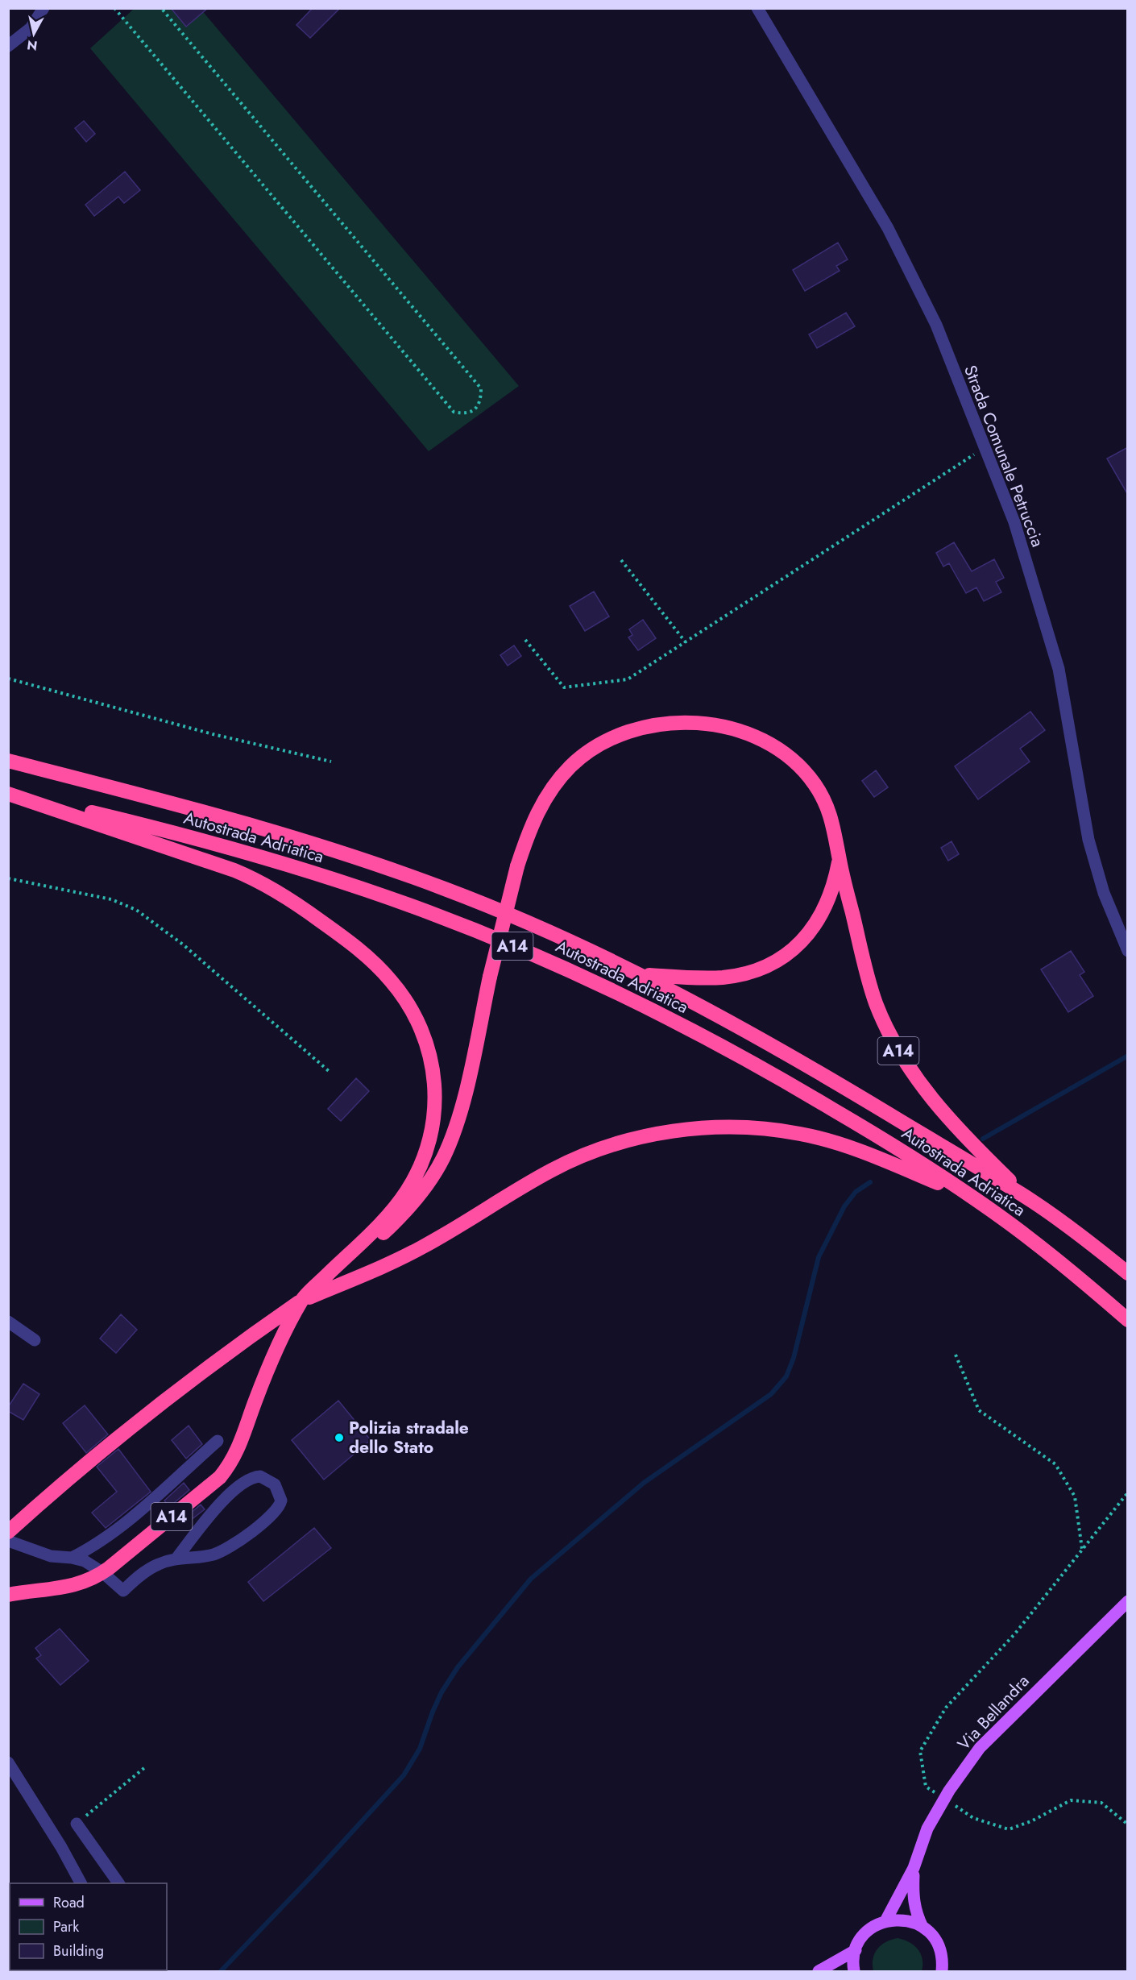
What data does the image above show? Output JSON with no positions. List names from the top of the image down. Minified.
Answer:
{"streets":{"highway":["Autostrada Adriatica","A14"],"main road":["Via Bellandra"],"street":["Strada Comunale Petruccia"]},"crossings":[["Autostrada Adriatica","A14"]],"places":["Polizia stradale dello Stato"],"legend":["Road","Park","Building"],"north":"bottom"}
